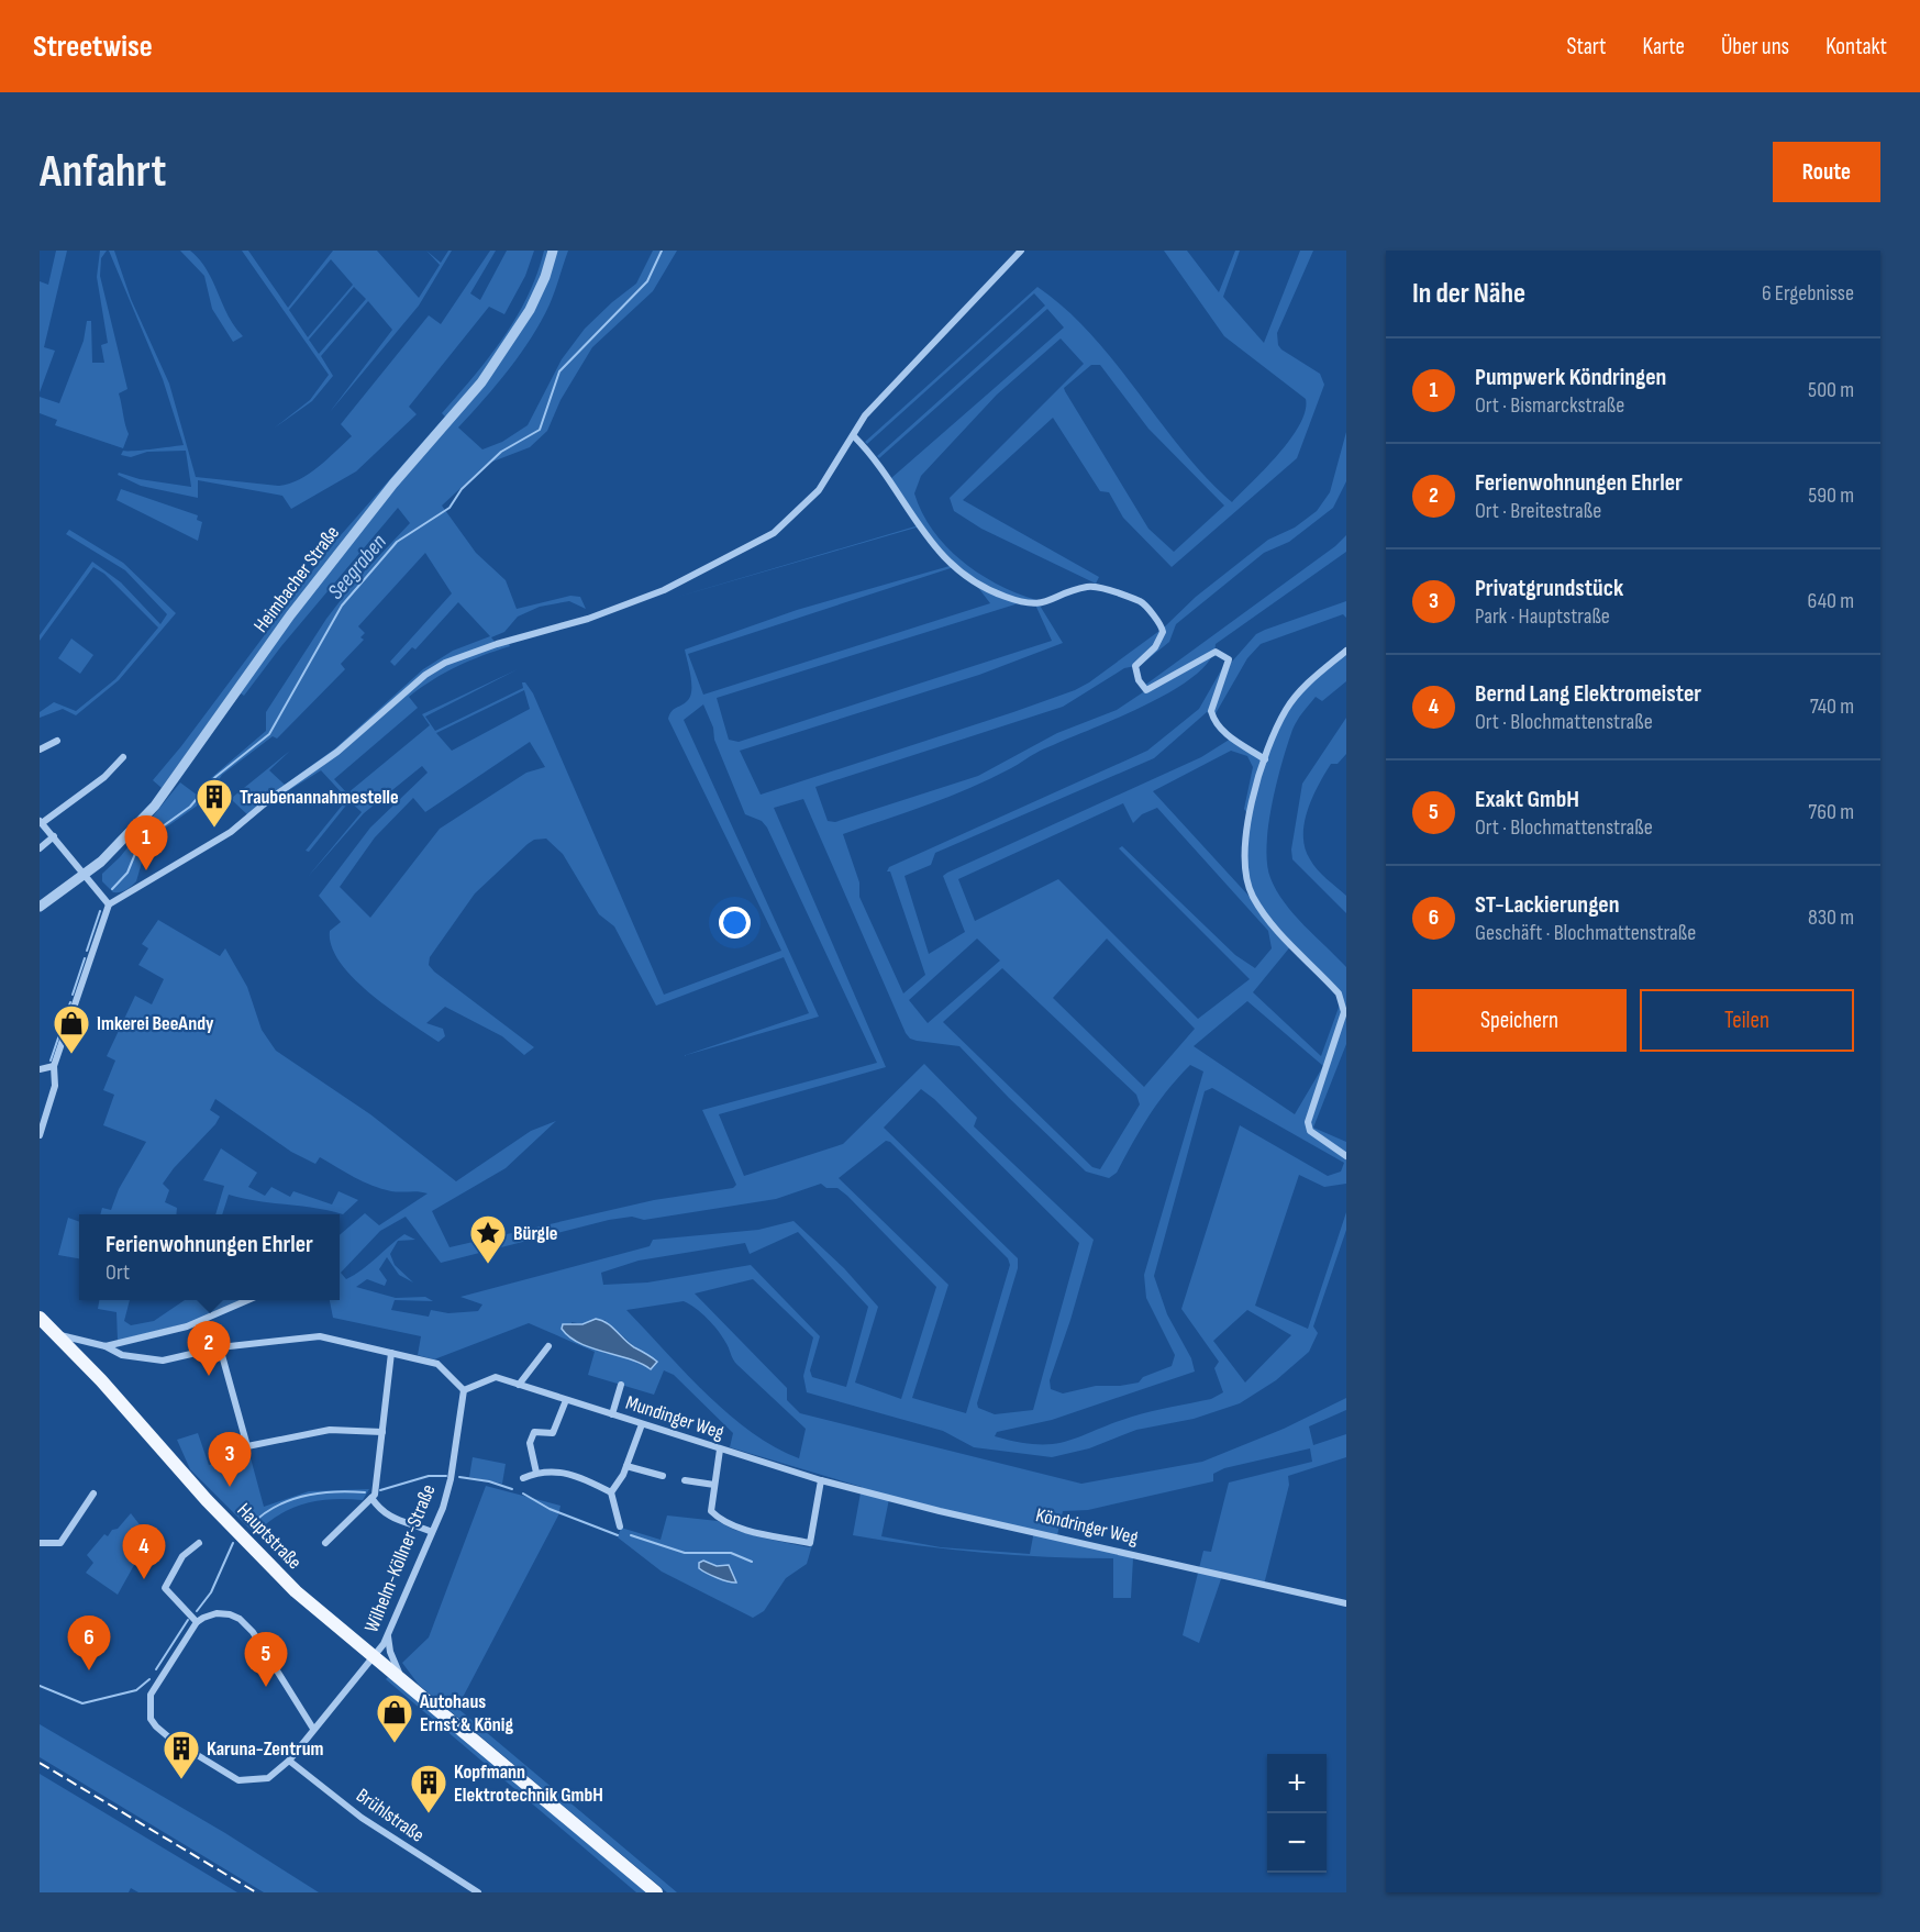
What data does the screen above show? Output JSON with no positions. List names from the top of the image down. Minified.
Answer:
{"streets":{"main road":["Hauptstraße"],"street":["Heimbacher Straße","Mundinger Weg","Köndringer Weg","Wilhelm-Köllner-Straße","Brühlstraße"]},"crossings":[["Mundinger Weg","Köndringer Weg"],["Mundinger Weg","Wilhelm-Köllner-Straße"],["Hauptstraße","Wilhelm-Köllner-Straße"],["Wilhelm-Köllner-Straße","Brühlstraße"]],"water":["Seegraben"],"places":{"building":["Traubenannahmestelle","Karuna-Zentrum","Kopfmann Elektrotechnik GmbH"],"shop":["Imkerei BeeAndy","Autohaus Ernst & König"],"place":["Bürgle"]},"page":{"header":"Streetwise","nav":["Start","Karte","Über uns","Kontakt"],"buttons":["Route",["Speichern","Teilen"]],"title":"Anfahrt","heading":["In der Nähe","6 Ergebnisse"],"list":[{"mark":"1","name":"Pumpwerk Köndringen","note":"Ort · Bismarckstraße","value":"500 m"},{"mark":"2","name":"Ferienwohnungen Ehrler","note":"Ort · Breitestraße","value":"590 m"},{"mark":"3","name":"Privatgrundstück","note":"Park · Hauptstraße","value":"640 m"},{"mark":"4","name":"Bernd Lang Elektromeister","note":"Ort · Blochmattenstraße","value":"740 m"},{"mark":"5","name":"Exakt GmbH","note":"Ort · Blochmattenstraße","value":"760 m"},{"mark":"6","name":"ST-Lackierungen","note":"Geschäft · Blochmattenstraße","value":"830 m"}],"pins":["1","2","3","4","6","5"],"popup":["Ferienwohnungen Ehrler","Ort"],"map_buttons":["+","−"]}}
